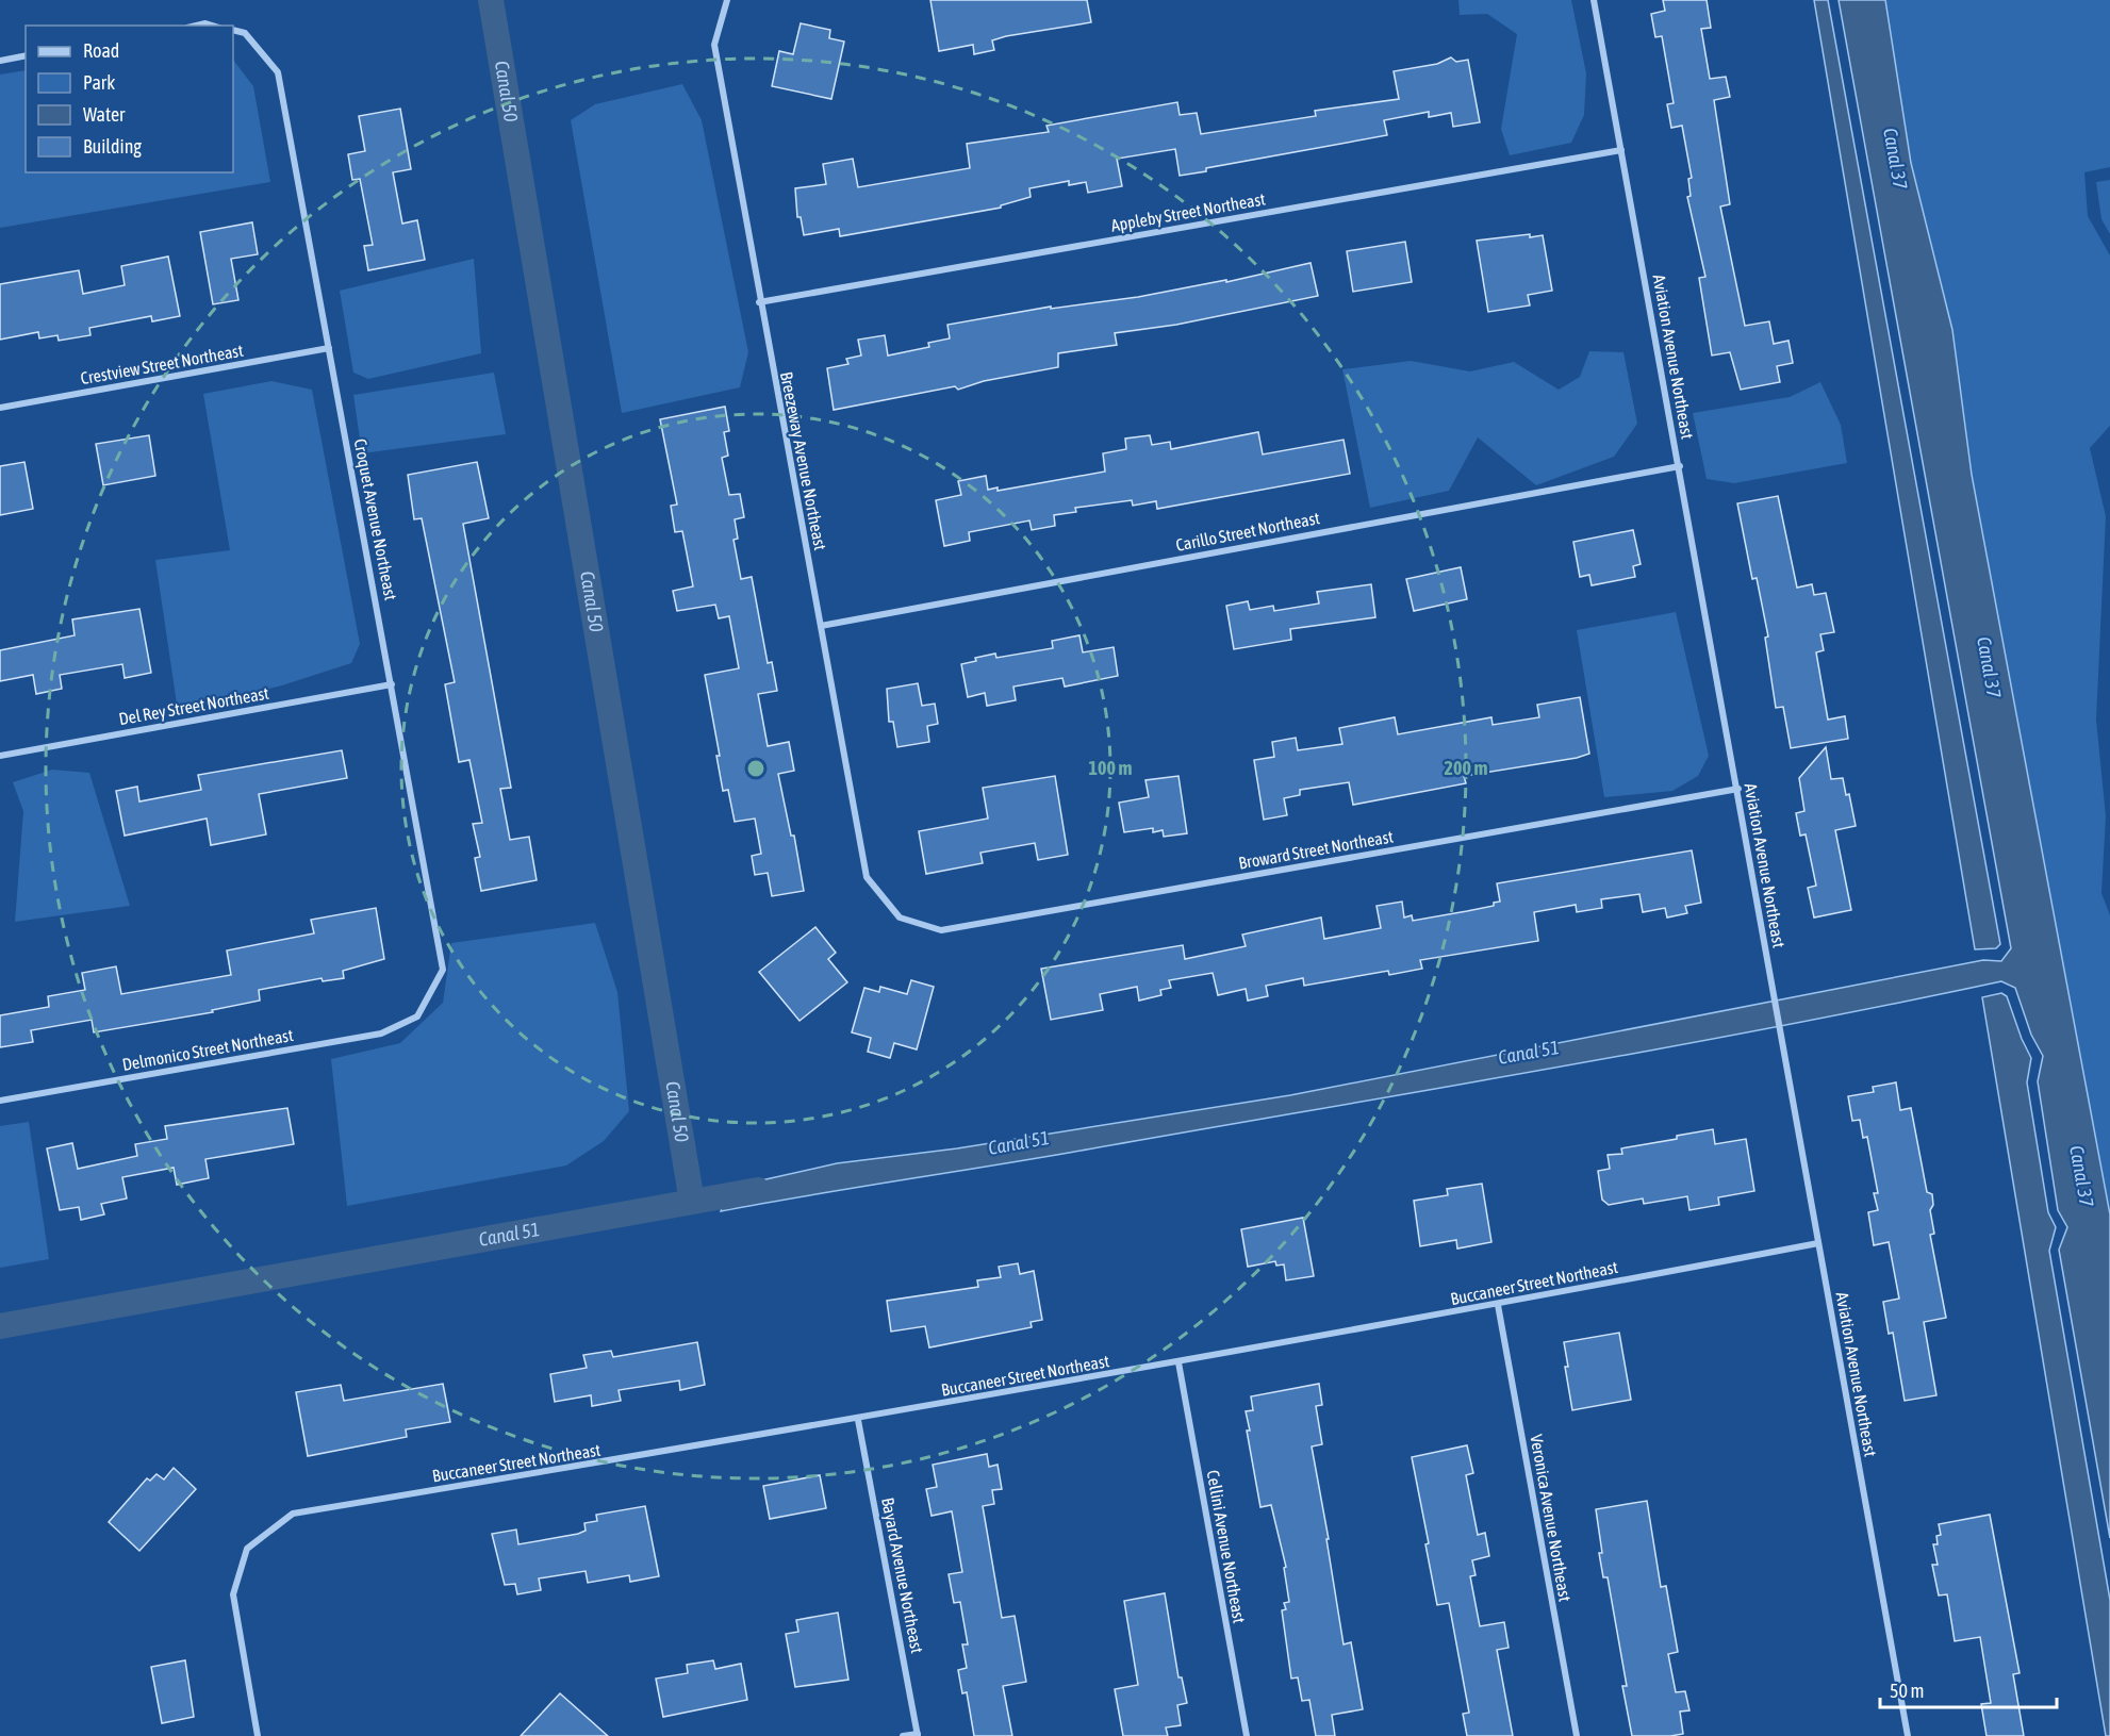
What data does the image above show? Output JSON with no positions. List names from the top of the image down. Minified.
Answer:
{"streets":{"street":["Appleby Street Northeast","Aviation Avenue Northeast","Crestview Street Northeast","Breezeway Avenue Northeast","Croquet Avenue Northeast","Carillo Street Northeast","Del Rey Street Northeast","Broward Street Northeast","Delmonico Street Northeast","Buccaneer Street Northeast","Veronica Avenue Northeast","Cellini Avenue Northeast","Bayard Avenue Northeast"]},"crossings":[["Appleby Street Northeast","Aviation Avenue Northeast"],["Appleby Street Northeast","Breezeway Avenue Northeast"],["Aviation Avenue Northeast","Carillo Street Northeast"],["Aviation Avenue Northeast","Broward Street Northeast"],["Aviation Avenue Northeast","Buccaneer Street Northeast"],["Crestview Street Northeast","Croquet Avenue Northeast"],["Breezeway Avenue Northeast","Carillo Street Northeast"],["Breezeway Avenue Northeast","Broward Street Northeast"],["Croquet Avenue Northeast","Del Rey Street Northeast"],["Croquet Avenue Northeast","Delmonico Street Northeast"],["Buccaneer Street Northeast","Veronica Avenue Northeast"],["Buccaneer Street Northeast","Cellini Avenue Northeast"],["Buccaneer Street Northeast","Bayard Avenue Northeast"]],"water":["Canal 50","Canal 37","Canal 51"],"legend":["Road","Park","Water","Building"],"scale_bar":"50 m","rings":["100 m","200 m"]}
